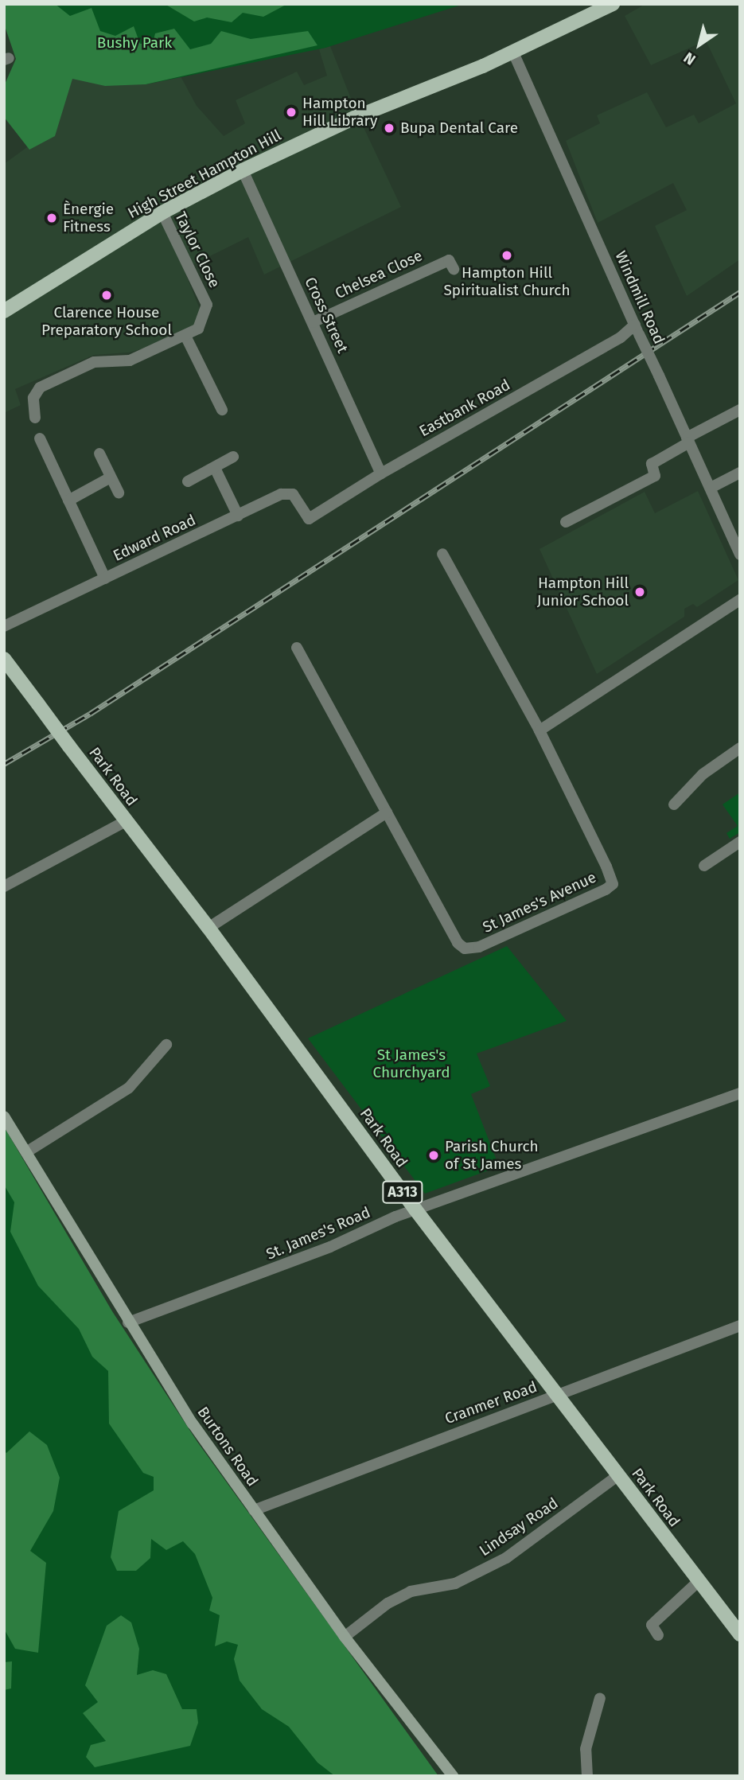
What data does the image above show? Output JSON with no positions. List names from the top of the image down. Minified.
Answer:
{"streets":{"main road":["High Street Hampton Hill","Park Road","A313"],"street":["Taylor Close","Chelsea Close","Windmill Road","Cross Street","Eastbank Road","Edward Road","St James's Avenue","St. James's Road","Cranmer Road","Burtons Road","Lindsay Road"]},"crossings":[["High Street Hampton Hill","Taylor Close"],["High Street Hampton Hill","Windmill Road"],["High Street Hampton Hill","Cross Street"],["Chelsea Close","Cross Street"],["Windmill Road","Eastbank Road"],["Cross Street","Eastbank Road"],["Eastbank Road","Edward Road"],["Park Road","St. James's Road"],["Park Road","Cranmer Road"],["Park Road","Lindsay Road"],["St. James's Road","Burtons Road"],["Cranmer Road","Burtons Road"],["Burtons Road","Lindsay Road"]],"parks":["Bushy Park","St James's Churchyard"],"places":["Hampton Hill Library","Bupa Dental Care","Ènergie Fitness","Hampton Hill Spiritualist Church","Clarence House Preparatory School","Hampton Hill Junior School","Parish Church of St James"],"north":"bottom left"}
